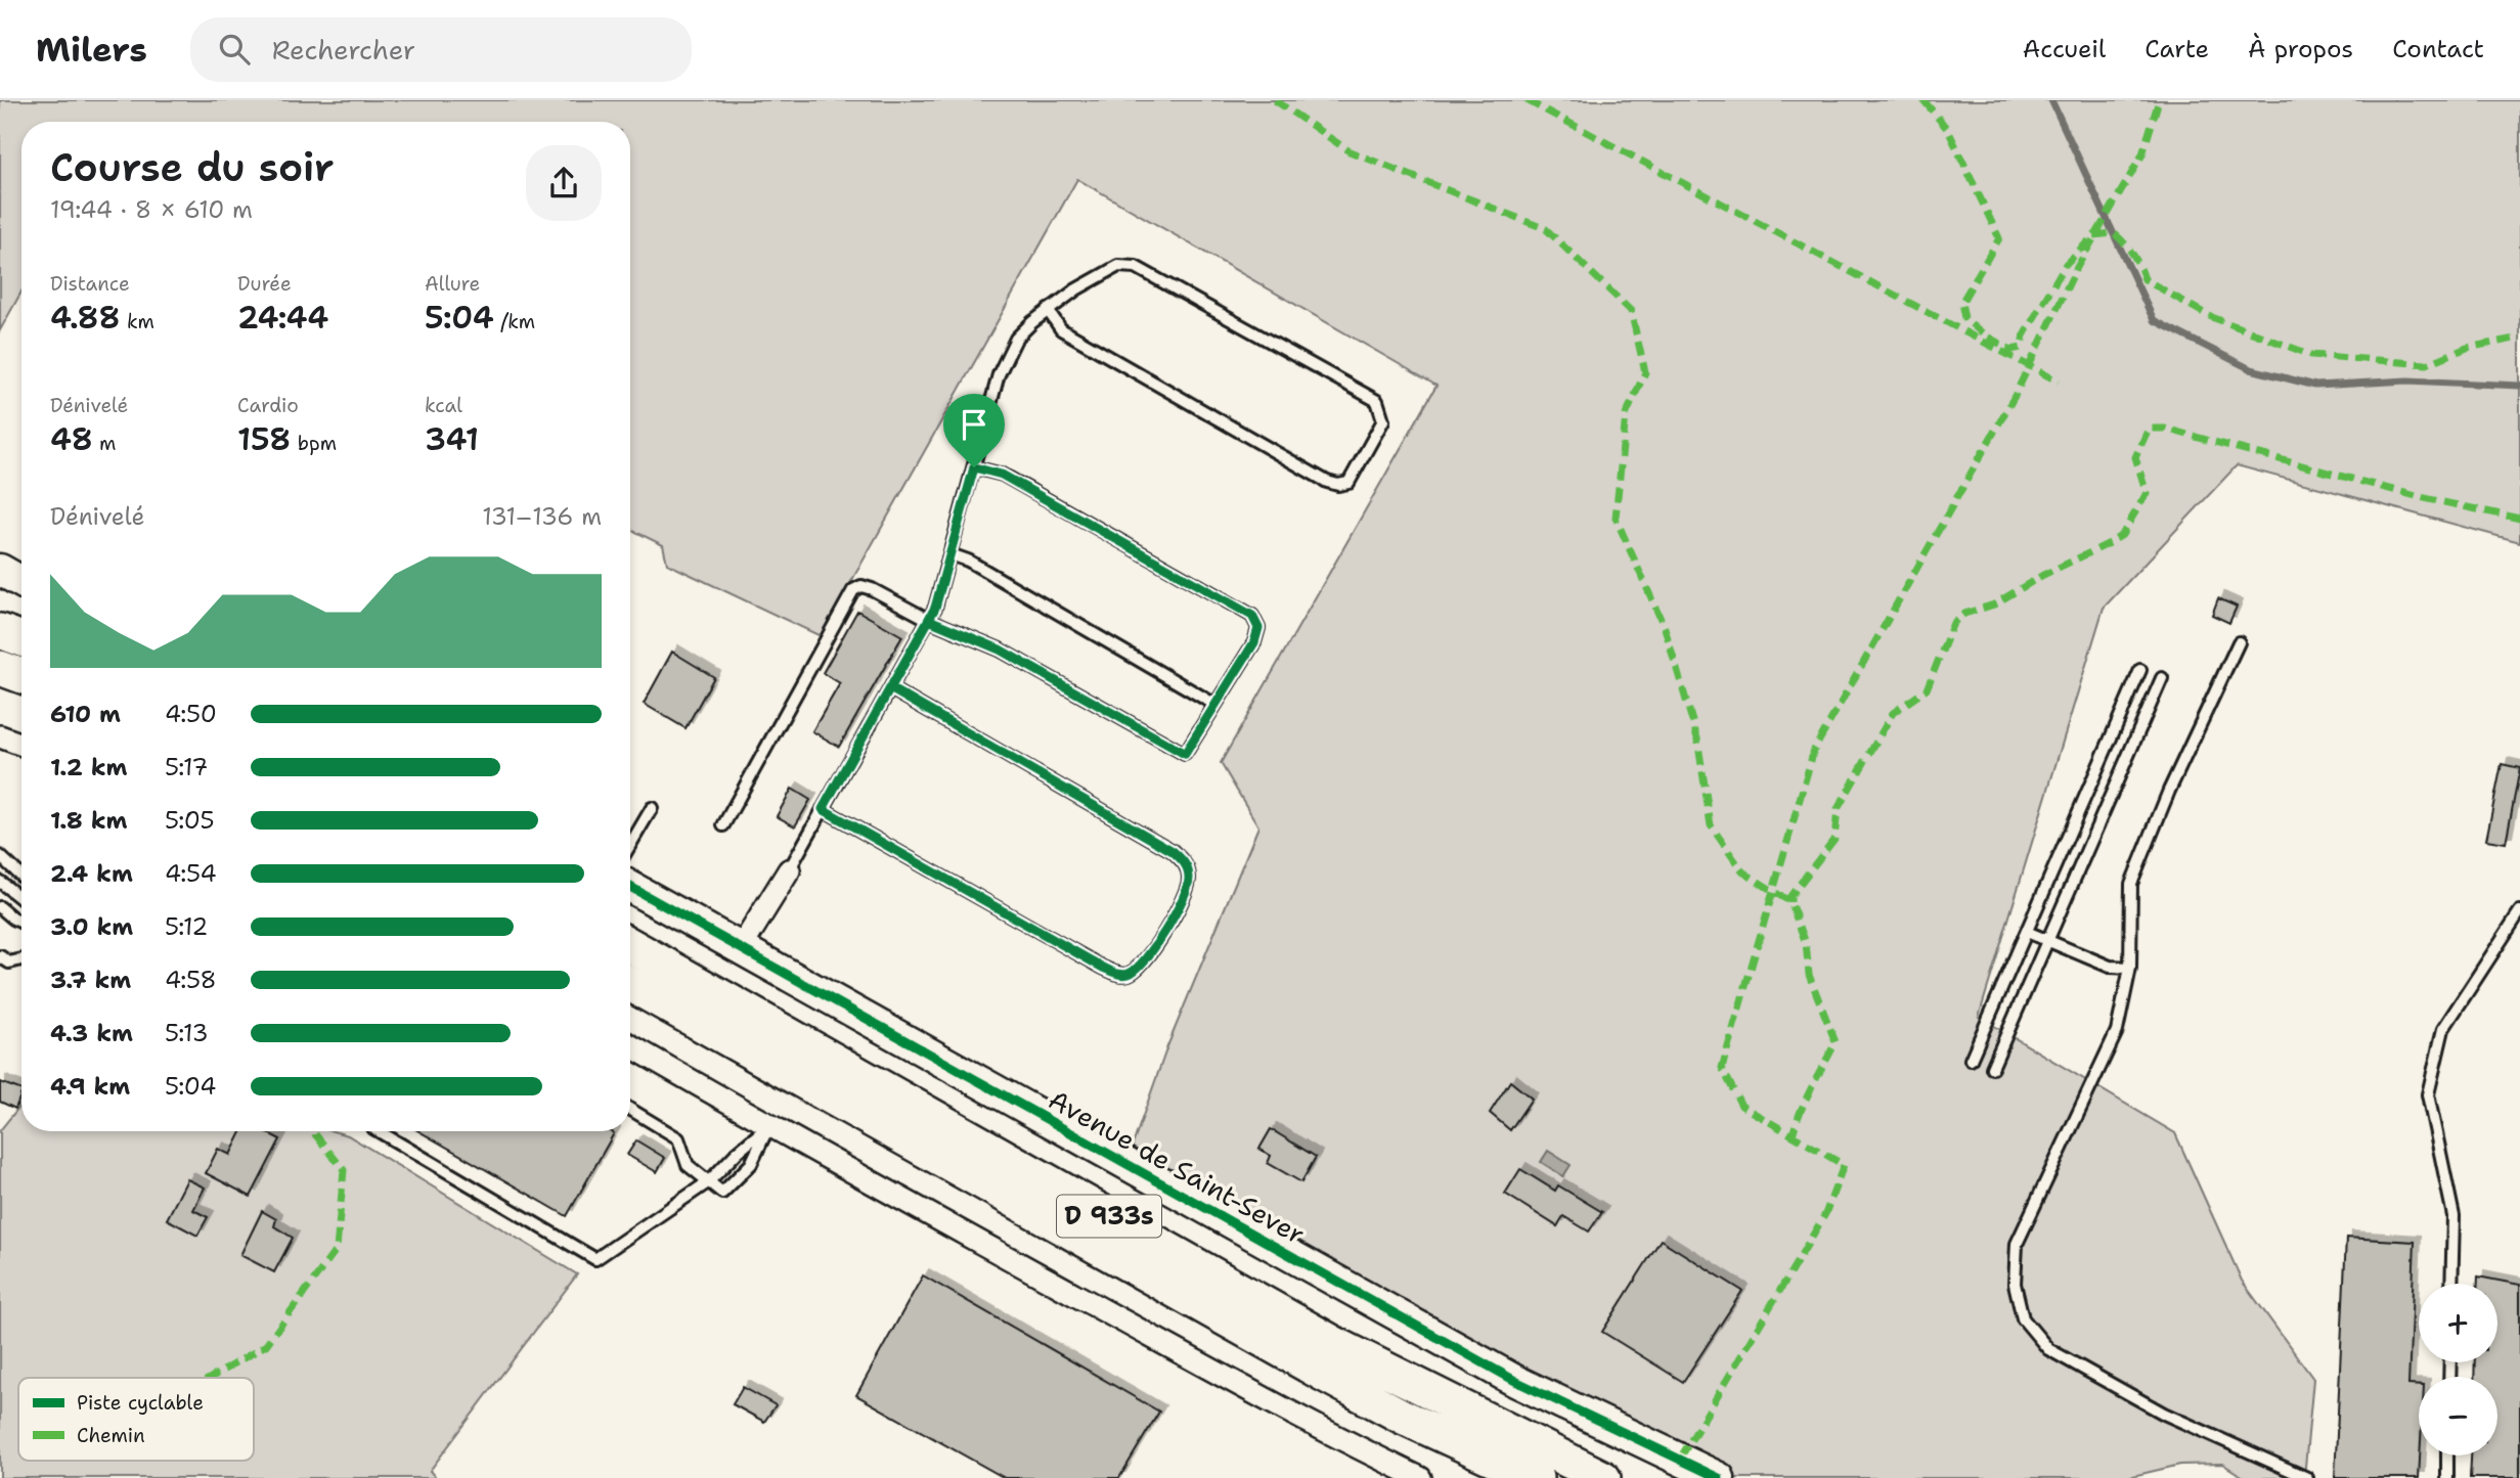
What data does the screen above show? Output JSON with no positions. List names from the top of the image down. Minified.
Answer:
{"streets":{"main road":["D 933s"],"street":["Avenue de Saint-Sever"]},"legend":["Piste cyclable","Chemin"],"page":{"header":"Milers","search":"Rechercher","nav":["Accueil","Carte","À propos","Contact"],"heading":["Course du soir","19:44 · 8 × 610 m"],"stats":[["Distance","4.88 km"],["Durée","24:44"],["Allure","5:04 /km"],["Dénivelé","48 m"],["Cardio","158 bpm"],["kcal","341"]],"chart":["Dénivelé","131–136 m"],"list":[{"name":"610 m","note":"4:50"},{"name":"1.2 km","note":"5:17"},{"name":"1.8 km","note":"5:05"},{"name":"2.4 km","note":"4:54"},{"name":"3.0 km","note":"5:12"},{"name":"3.7 km","note":"4:58"},{"name":"4.3 km","note":"5:13"},{"name":"4.9 km","note":"5:04"}],"map_buttons":["+","−"]}}
